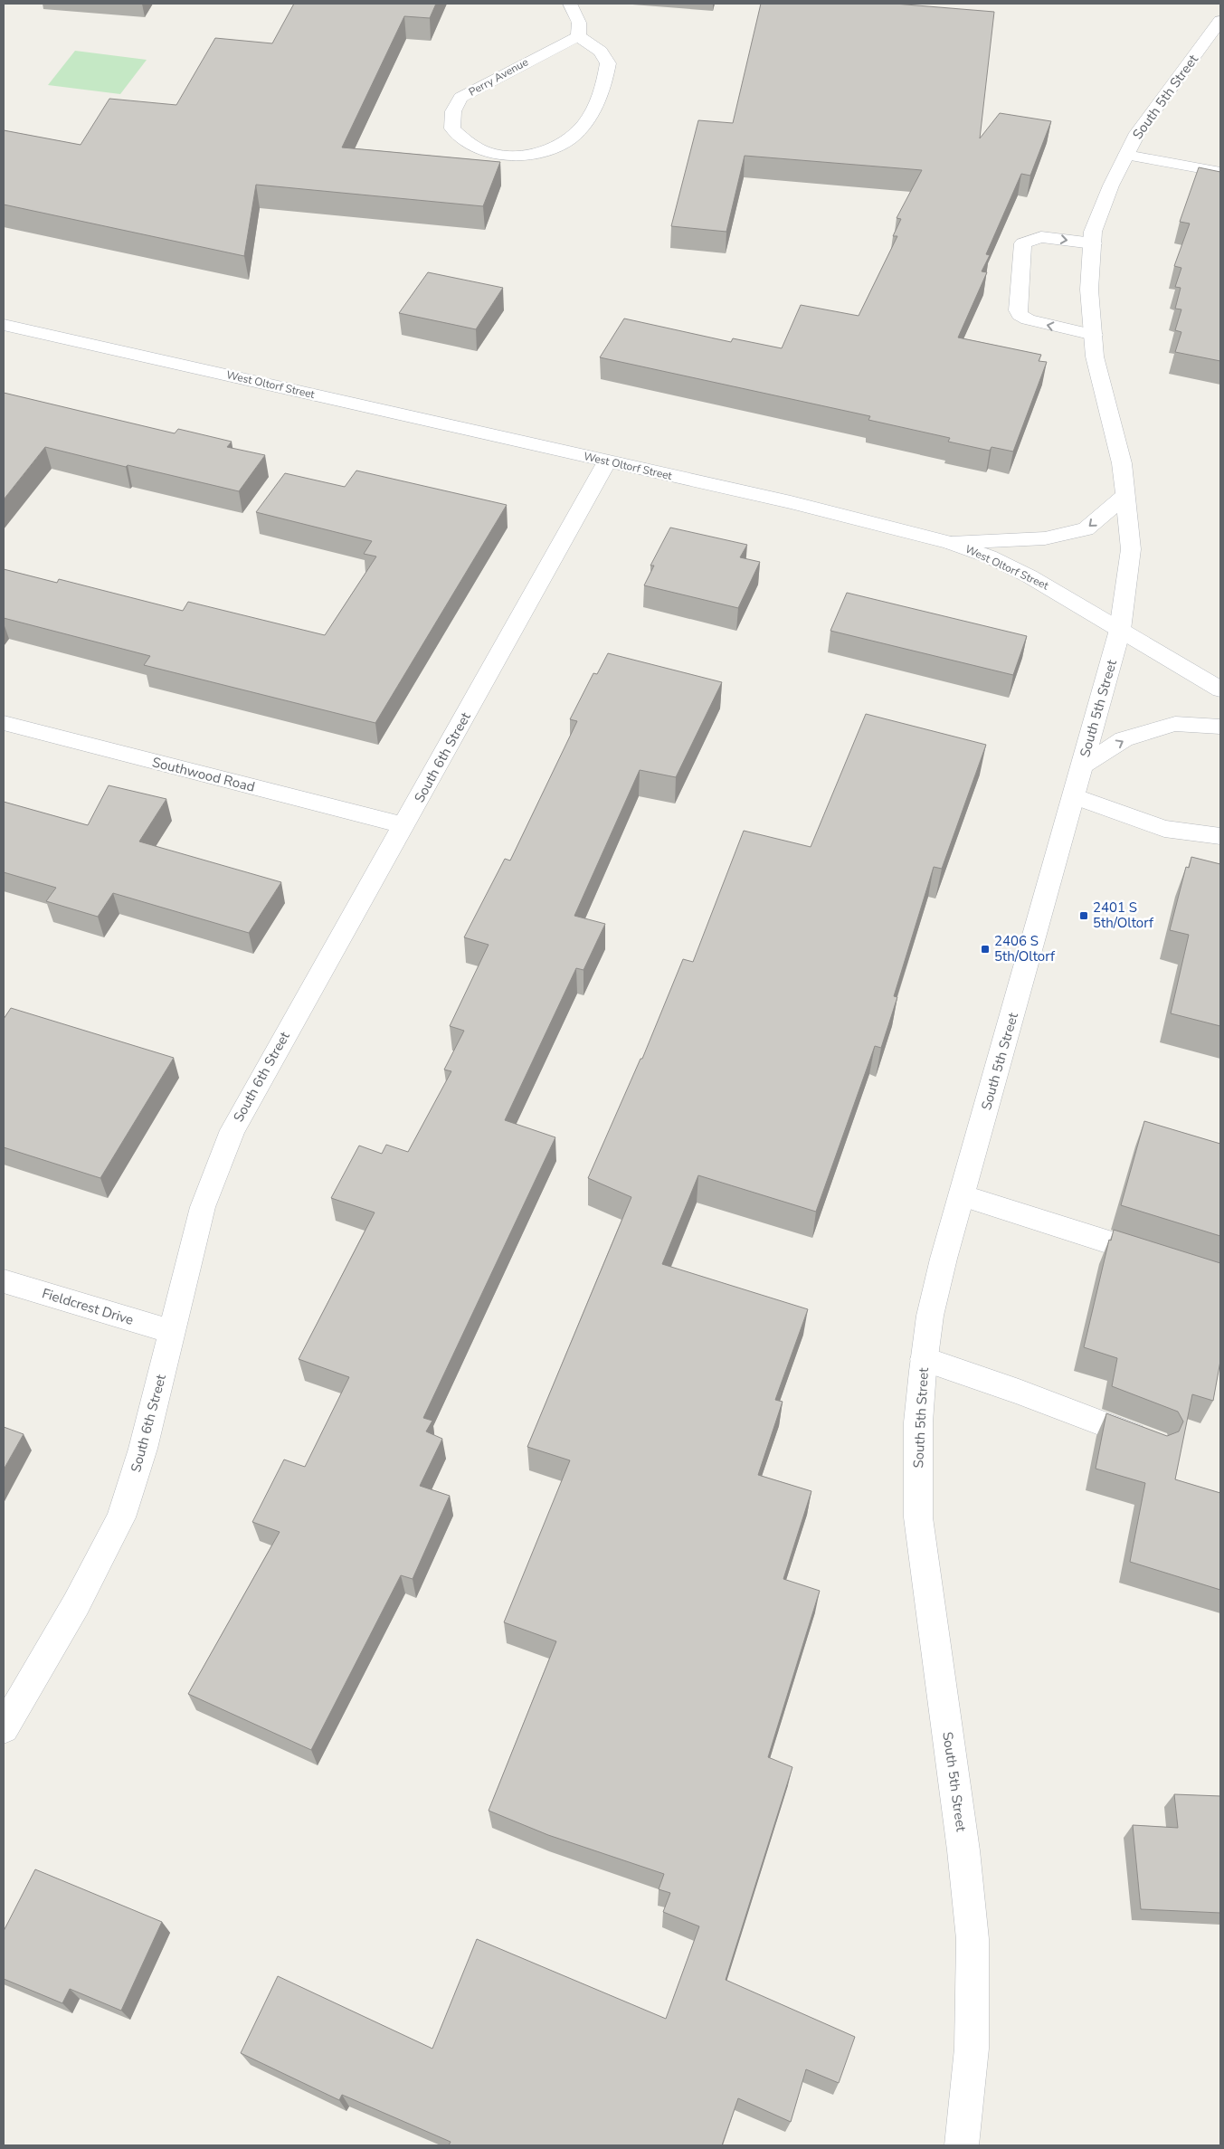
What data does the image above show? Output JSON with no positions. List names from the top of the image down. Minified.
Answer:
{"streets":{"street":["Perry Avenue","South 5th Street","West Oltorf Street","South 6th Street","Southwood Road","Fieldcrest Drive"]},"crossings":[["South 5th Street","West Oltorf Street"],["West Oltorf Street","South 6th Street"],["South 6th Street","Southwood Road"],["South 6th Street","Fieldcrest Drive"]],"places":{"transit":["2401 S 5th/Oltorf","2406 S 5th/Oltorf"]}}
